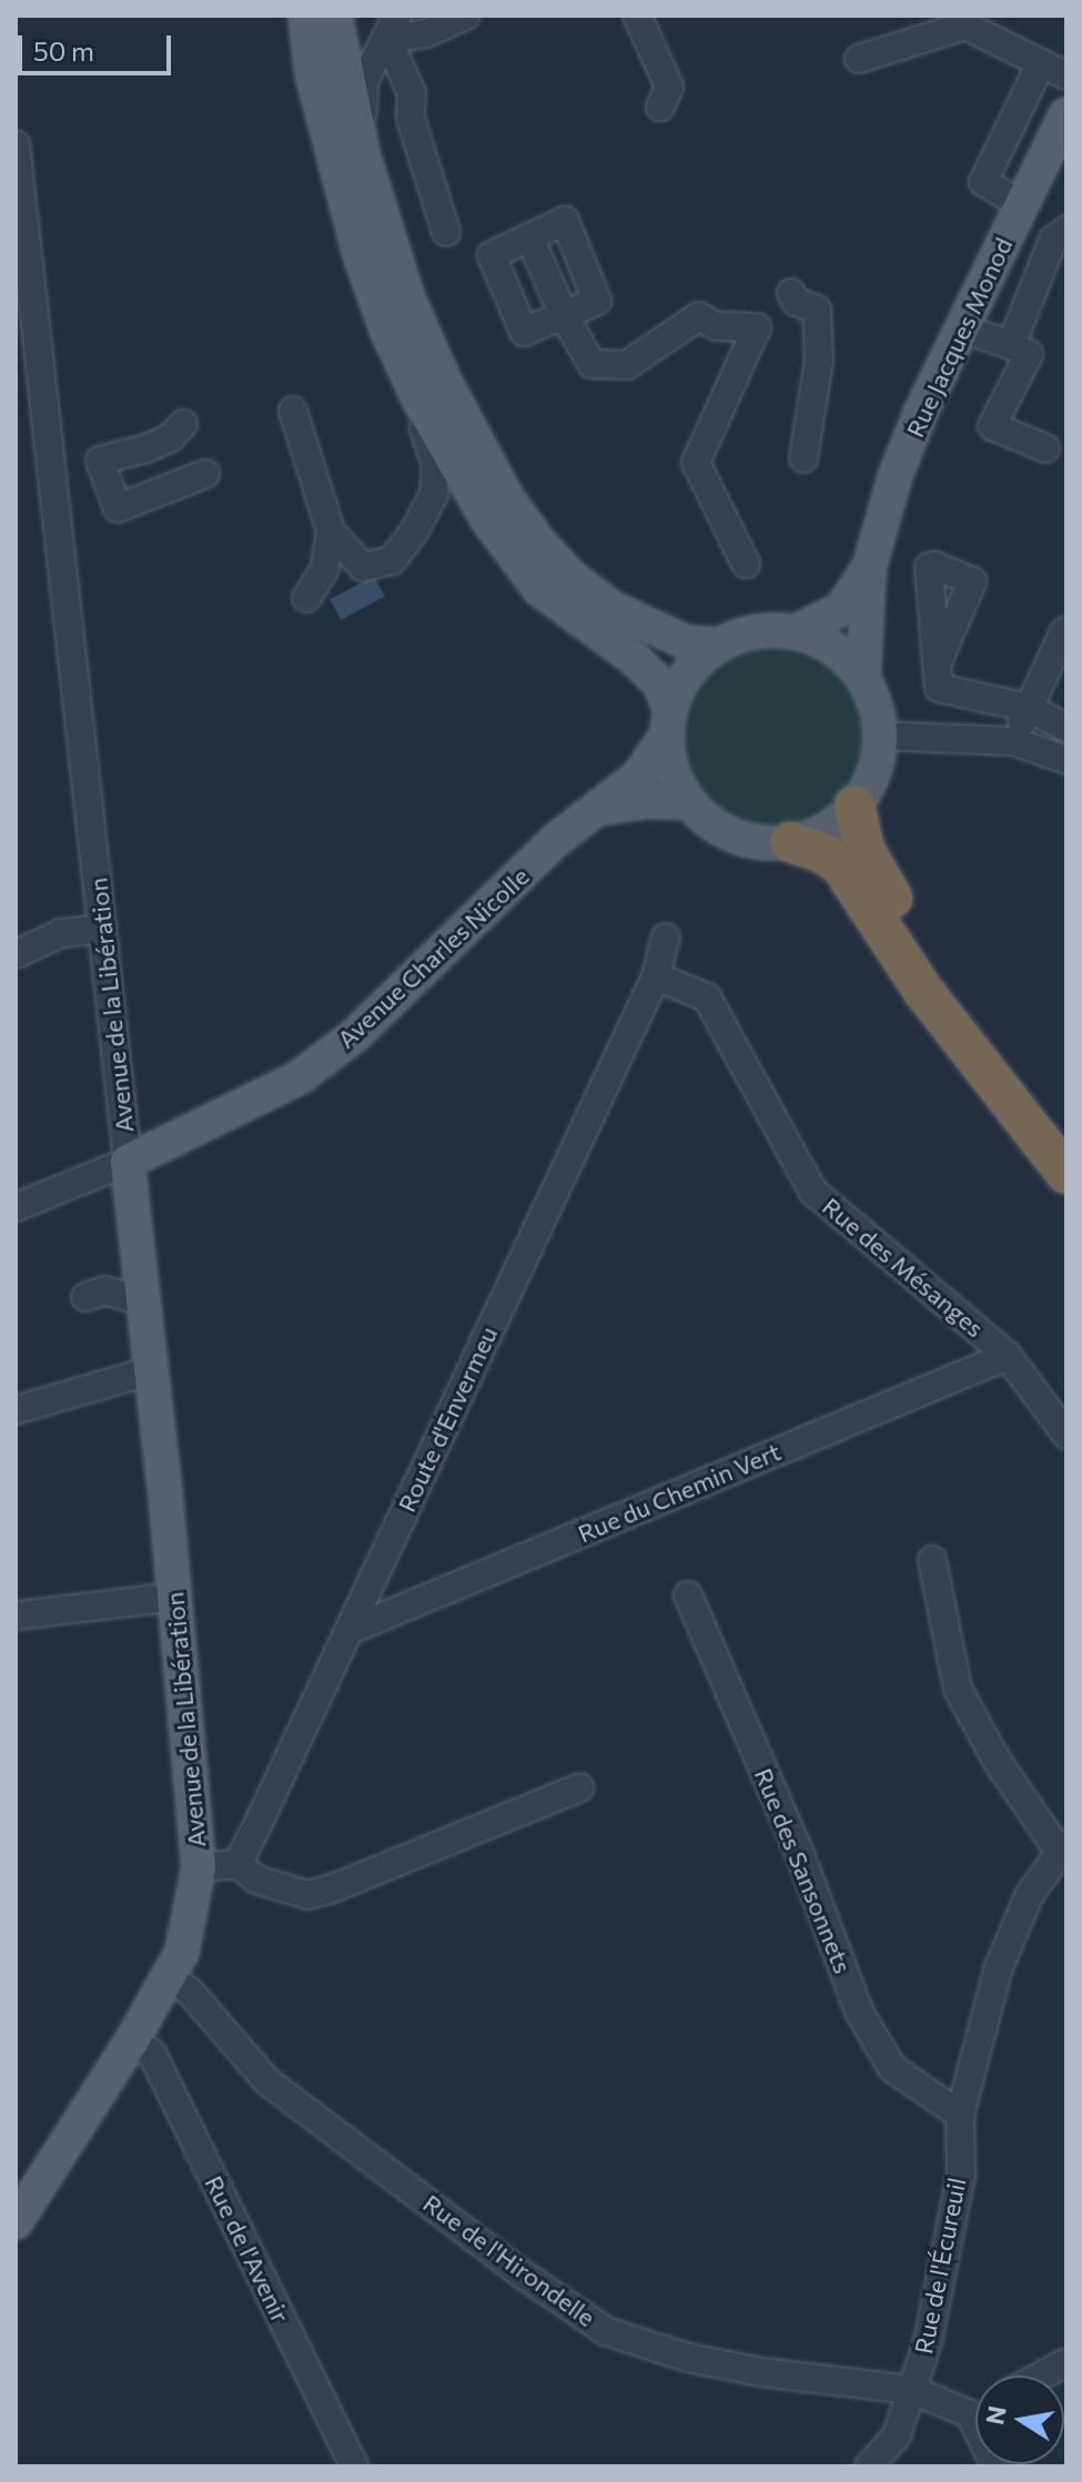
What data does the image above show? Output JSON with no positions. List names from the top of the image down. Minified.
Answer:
{"streets":{"main road":["Rue Jacques Monod","Avenue Charles Nicolle","Avenue de la Libération"],"street":["Rue des Mésanges","Route d'Envermeu","Rue du Chemin Vert","Rue des Sansonnets","Rue de l'Avenir","Rue de l'Hirondelle","Rue de l'Écureuil"]},"crossings":[["Rue Jacques Monod","Avenue Charles Nicolle"],["Avenue Charles Nicolle","Avenue de la Libération"],["Avenue de la Libération","Rue de l'Avenir"],["Avenue de la Libération","Rue de l'Hirondelle"],["Rue des Mésanges","Route d'Envermeu"],["Rue des Mésanges","Rue du Chemin Vert"],["Route d'Envermeu","Rue du Chemin Vert"],["Rue des Sansonnets","Rue de l'Écureuil"],["Rue de l'Hirondelle","Rue de l'Écureuil"]],"scale_bar":"50 m","north":"left"}
